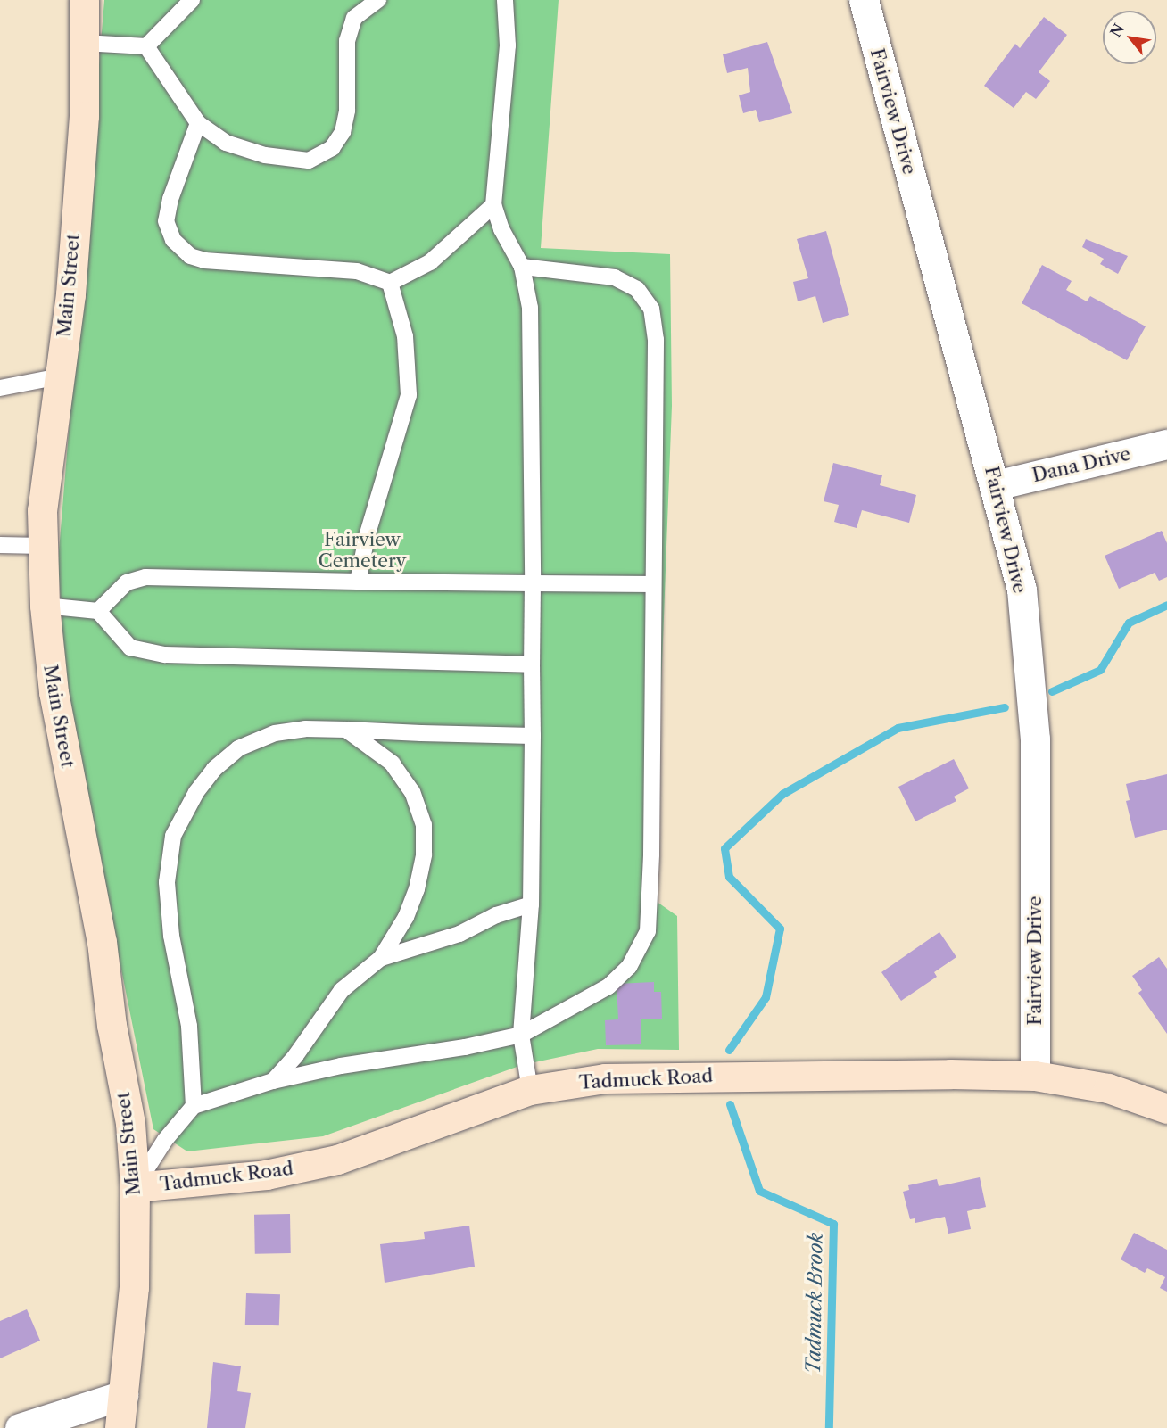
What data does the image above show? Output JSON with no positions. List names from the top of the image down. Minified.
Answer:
{"streets":{"main road":["Main Street","Tadmuck Road"],"street":["Fairview Drive","Dana Drive"]},"crossings":[["Fairview Drive","Dana Drive"],["Fairview Drive","Tadmuck Road"],["Main Street","Tadmuck Road"]],"water":["Tadmuck Brook"],"parks":["Fairview Cemetery"],"north":"top left"}
